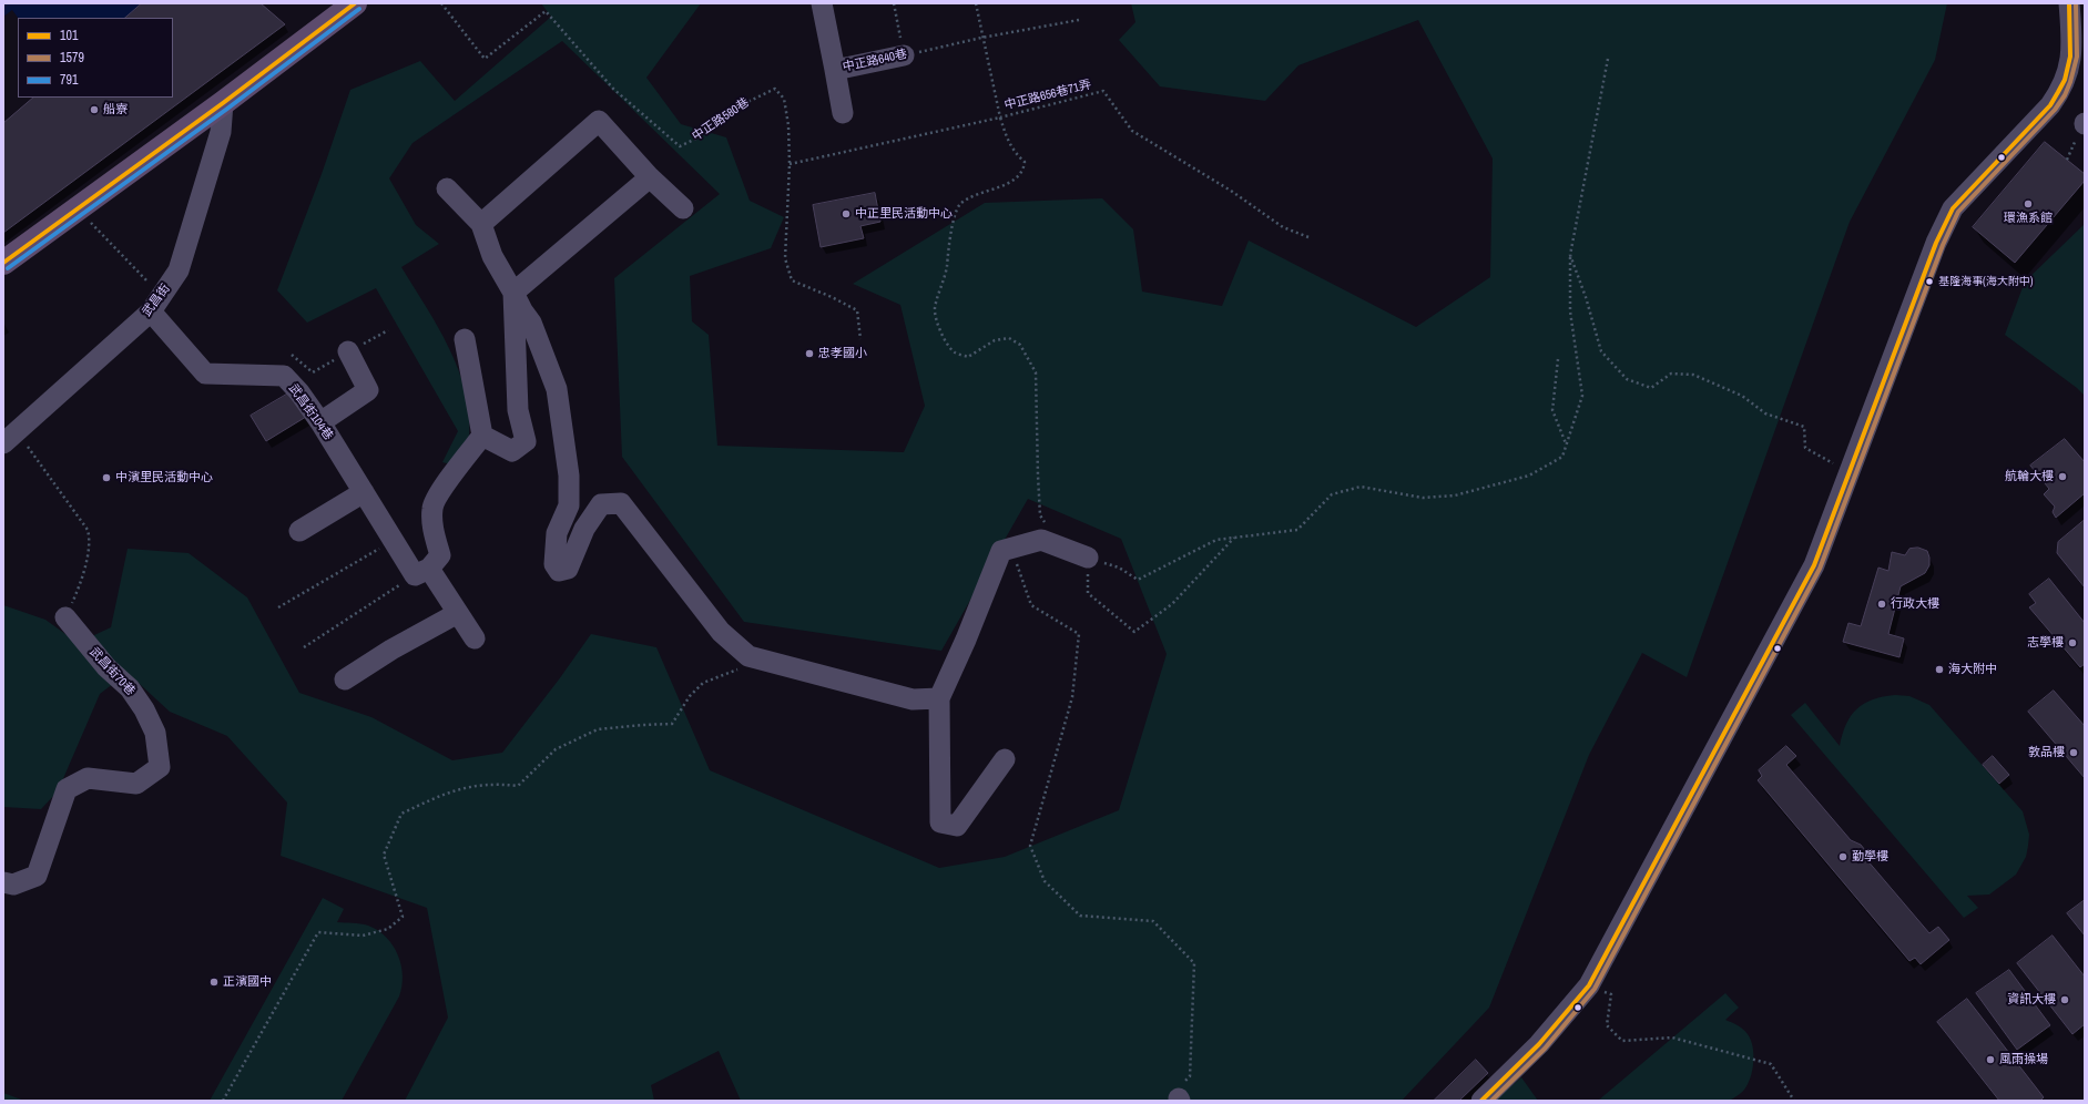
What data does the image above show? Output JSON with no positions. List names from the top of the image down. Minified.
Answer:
{"streets":{"street":["中正路640巷","武昌街","武昌街104巷","武昌街70巷"],"path":["中正路656巷71弄","中正路580巷"]},"crossings":[["中正路640巷","中正路656巷71弄"],["武昌街","武昌街104巷"]],"places":["船寮","環漁系館","中正里民活動中心","基隆海事(海大附中)","忠孝國小","航輪大樓","中濱里民活動中心","行政大樓","志學樓","海大附中","敦品樓","勤學樓","正濱國中","資訊大樓","風雨操場"],"lines":["transit line 101","transit line 1579","transit line 791"],"legend":["101","1579","791"]}
